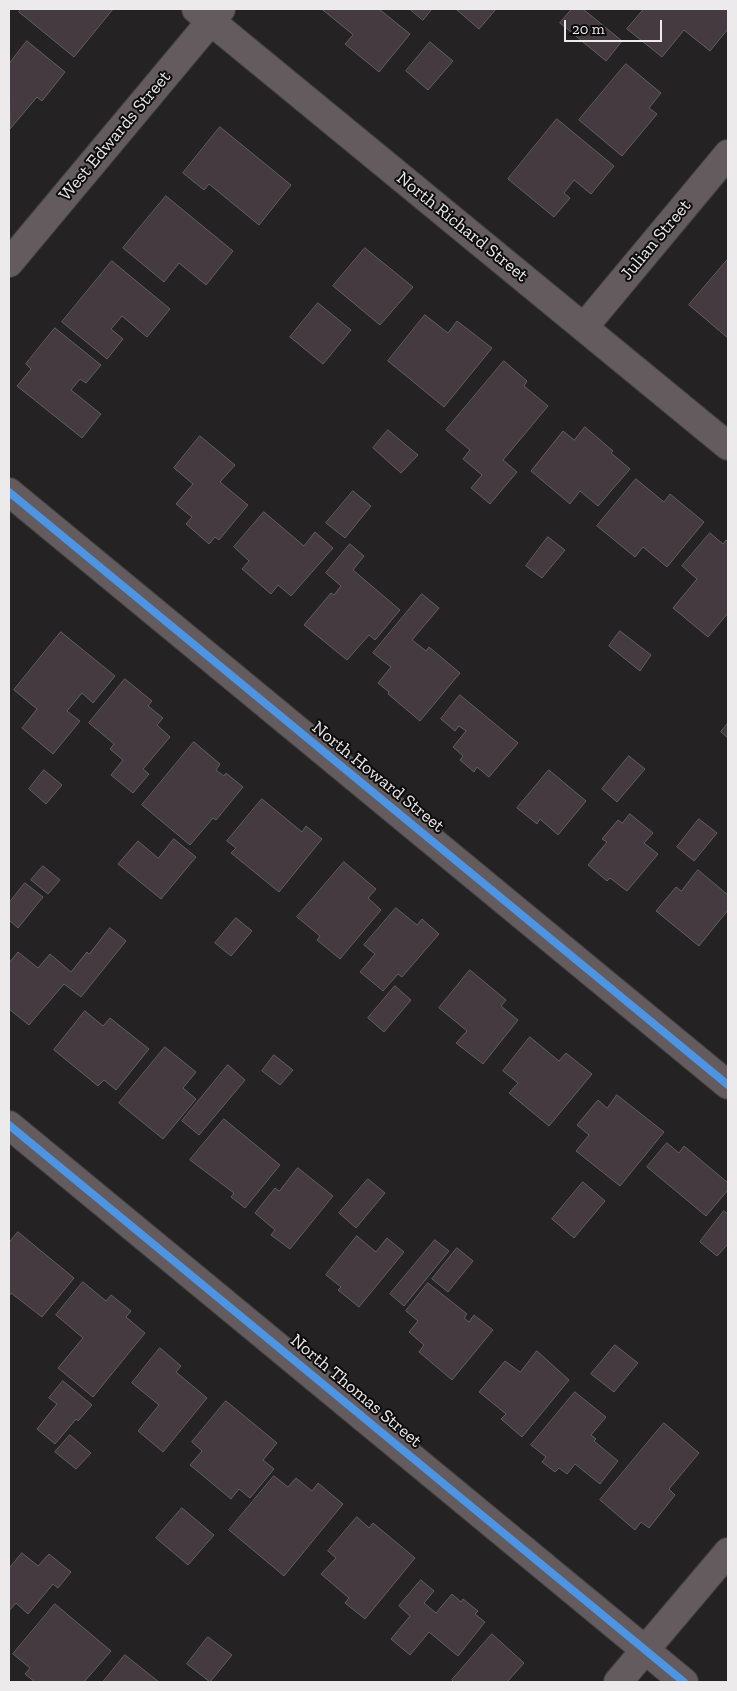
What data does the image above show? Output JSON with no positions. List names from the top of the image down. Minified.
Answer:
{"streets":{"street":["West Edwards Street","North Richard Street","Julian Street","North Howard Street","North Thomas Street"]},"crossings":[["West Edwards Street","North Richard Street"],["North Richard Street","Julian Street"]],"scale_bar":"20 m"}
